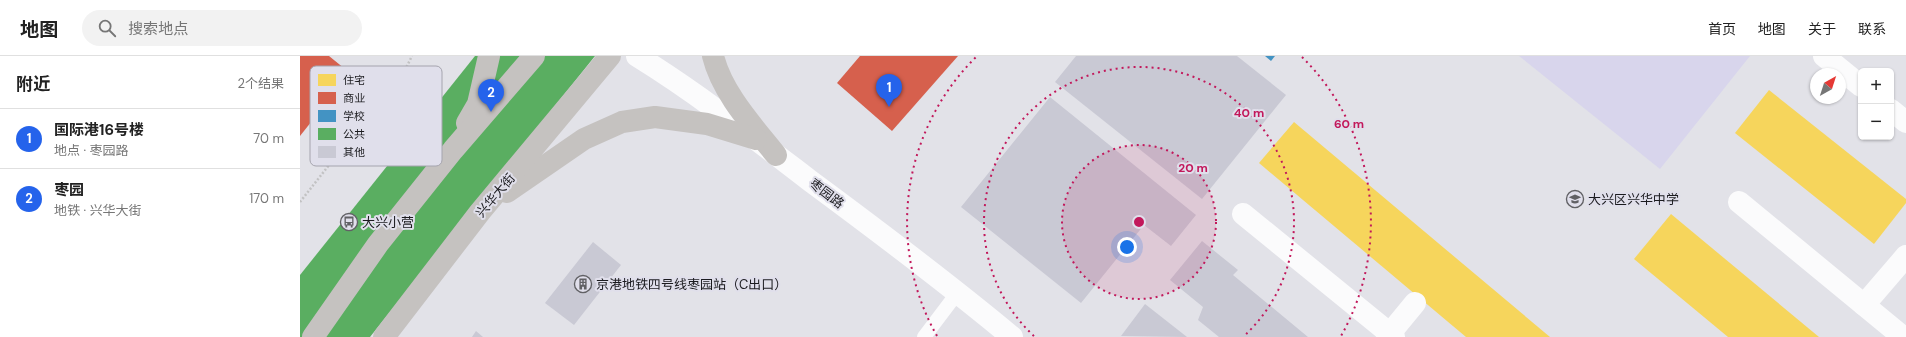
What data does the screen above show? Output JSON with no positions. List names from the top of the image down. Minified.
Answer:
{"streets":{"main road":["兴华大街"],"street":["枣园路"]},"places":{"school or university":["大兴区兴华中学"],"bus stop":["大兴小营"],"building":["京港地铁四号线枣园站（C出口）"]},"legend":["住宅","商业","学校","公共","其他"],"north":"top right","page":{"header":"地图","search":"搜索地点","nav":["首页","地图","关于","联系"],"heading":["附近","2个结果"],"map_buttons":["+","−"],"pins":["1","2"],"list":[{"mark":"1","name":"国际港16号楼","note":"地点 · 枣园路","value":"70 m"},{"mark":"2","name":"枣园","note":"地铁 · 兴华大街","value":"170 m"}]},"rings":["40 m","60 m","20 m"]}
